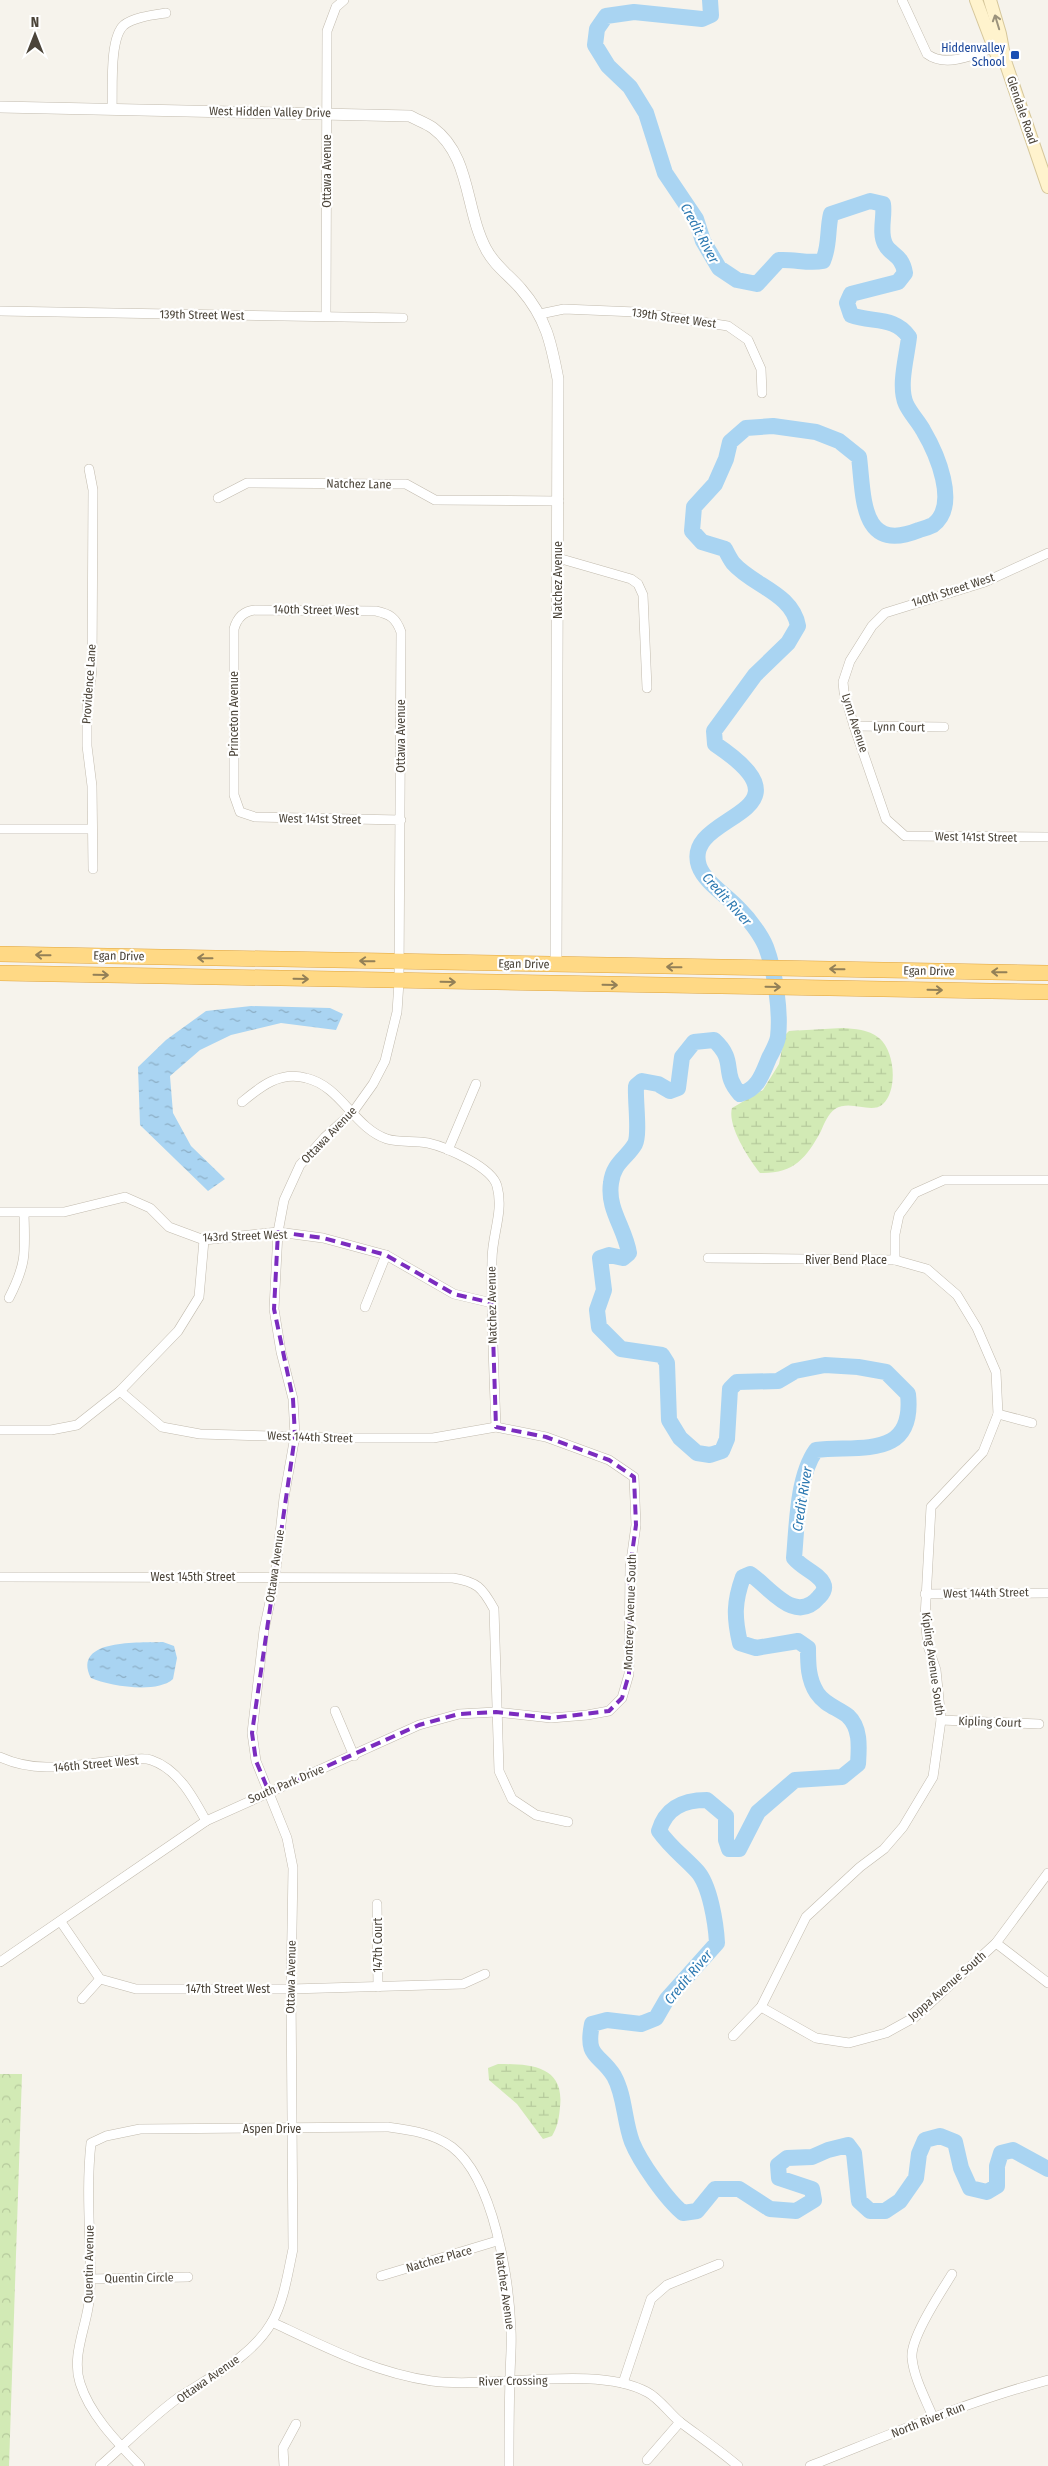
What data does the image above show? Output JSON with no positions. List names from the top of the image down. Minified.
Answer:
{"streets":{"highway":["Egan Drive"],"main road":["Glendale Road"],"street":["West Hidden Valley Drive","Ottawa Avenue","139th Street West","Natchez Lane","Natchez Avenue","140th Street West","Providence Lane","Princeton Avenue","Lynn Avenue","Lynn Court","West 141st Street","143rd Street West","River Bend Place","West 144th Street","West 145th Street","Monterey Avenue South","Kipling Avenue South","Kipling Court","146th Street West","South Park Drive","147th Court","Joppa Avenue South","147th Street West","Aspen Drive","Natchez Place","Quentin Avenue","Quentin Circle","River Crossing","North River Run"]},"crossings":[["West Hidden Valley Drive","Ottawa Avenue"],["West Hidden Valley Drive","Natchez Avenue"],["Ottawa Avenue","139th Street West"],["Ottawa Avenue","140th Street West"],["Ottawa Avenue","West 141st Street"],["Ottawa Avenue","Egan Drive"],["Ottawa Avenue","143rd Street West"],["Ottawa Avenue","West 144th Street"],["Ottawa Avenue","West 145th Street"],["Ottawa Avenue","South Park Drive"],["Ottawa Avenue","147th Street West"],["Ottawa Avenue","Aspen Drive"],["Ottawa Avenue","Quentin Avenue"],["Ottawa Avenue","River Crossing"],["139th Street West","Natchez Avenue"],["Natchez Lane","Natchez Avenue"],["Natchez Avenue","Egan Drive"],["Natchez Avenue","143rd Street West"],["Natchez Avenue","West 144th Street"],["Natchez Avenue","Aspen Drive"],["Natchez Avenue","Natchez Place"],["Natchez Avenue","River Crossing"],["140th Street West","Princeton Avenue"],["140th Street West","Lynn Avenue"],["Princeton Avenue","West 141st Street"],["Lynn Avenue","Lynn Court"],["Lynn Avenue","West 141st Street"],["River Bend Place","Kipling Avenue South"],["West 144th Street","Monterey Avenue South"],["West 144th Street","Kipling Avenue South"],["West 145th Street","South Park Drive"],["Monterey Avenue South","South Park Drive"],["Kipling Avenue South","Kipling Court"],["Kipling Avenue South","Joppa Avenue South"],["146th Street West","South Park Drive"],["147th Court","147th Street West"],["Aspen Drive","Quentin Avenue"],["Quentin Avenue","Quentin Circle"]],"water":["Credit River"],"places":{"transit":["Hiddenvalley School"]},"north":"top"}
